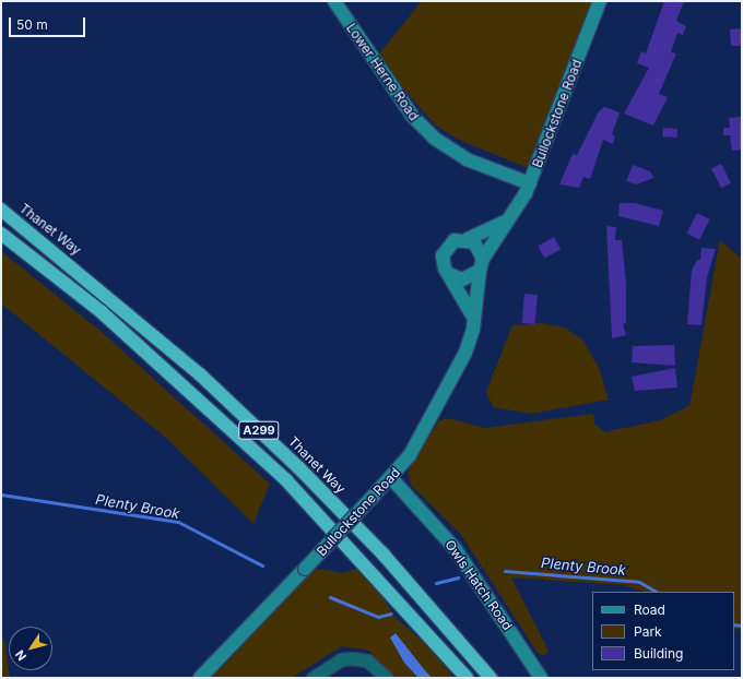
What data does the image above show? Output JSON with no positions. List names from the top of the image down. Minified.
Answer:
{"streets":{"highway":["Thanet Way","A299"],"street":["Lower Herne Road","Bullockstone Road","Owls Hatch Road"]},"crossings":[["Lower Herne Road","Bullockstone Road"],["Bullockstone Road","Owls Hatch Road"]],"water":["Plenty Brook"],"legend":["Road","Park","Building"],"scale_bar":"50 m","north":"bottom left"}
